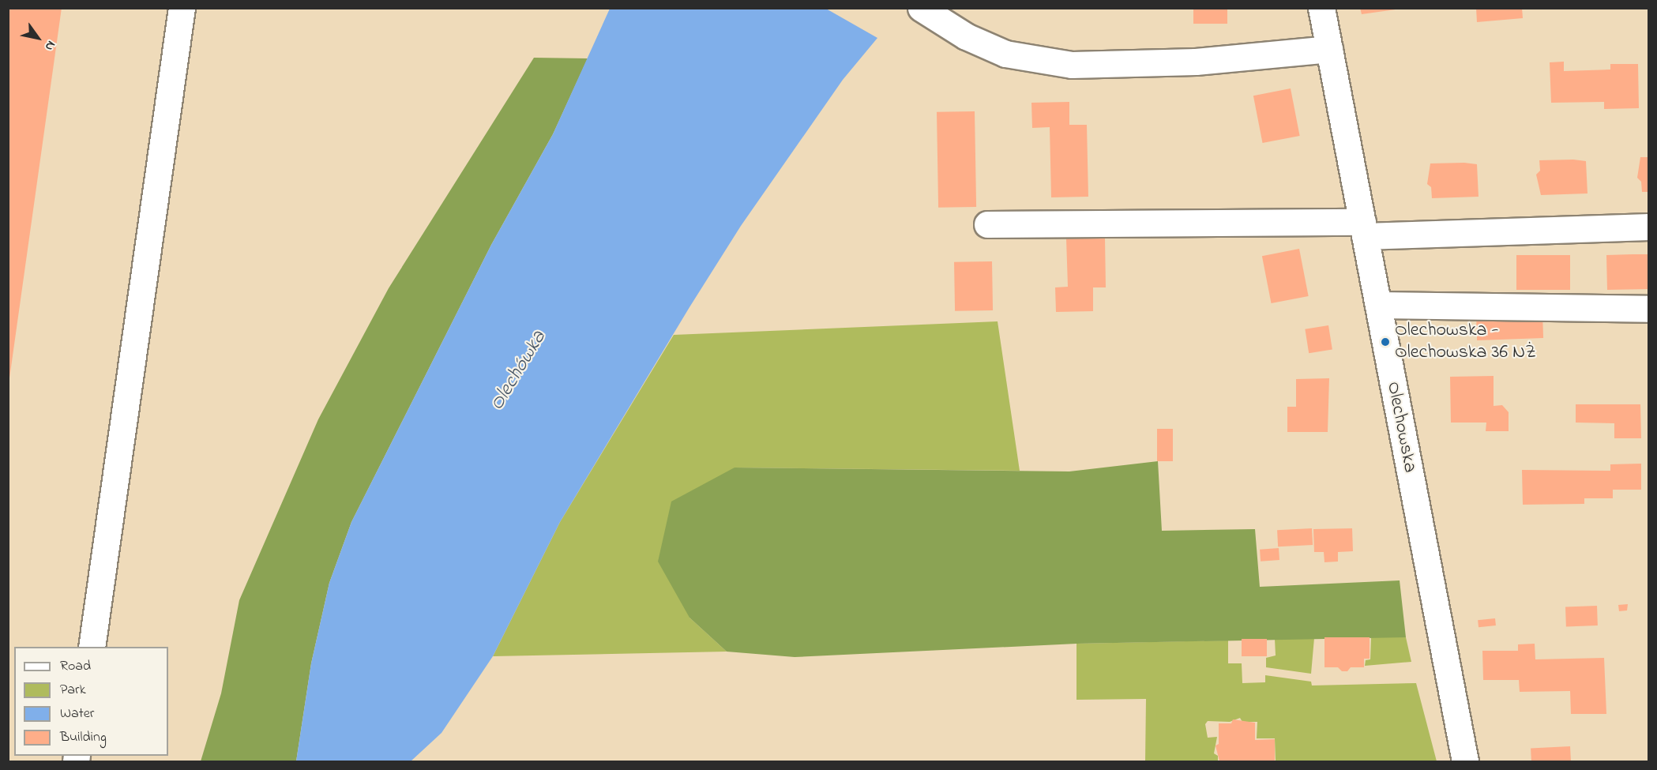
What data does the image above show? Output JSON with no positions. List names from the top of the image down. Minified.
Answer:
{"streets":{"street":["Olechowska"]},"water":["Olechówka"],"places":["Olechowska - Olechowska 36 NŻ"],"legend":["Road","Park","Water","Building"],"north":"bottom right"}
